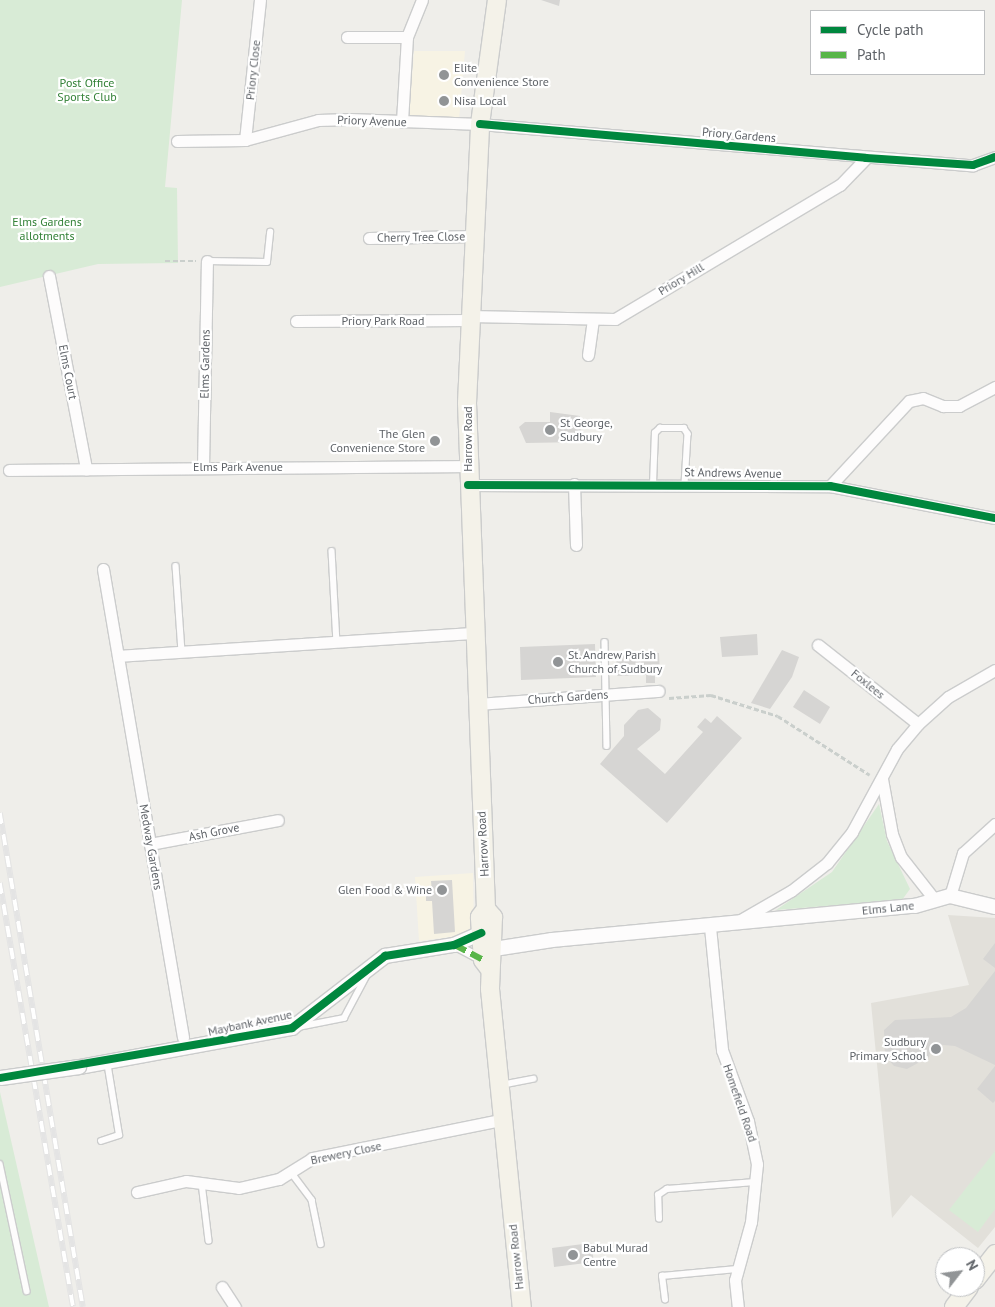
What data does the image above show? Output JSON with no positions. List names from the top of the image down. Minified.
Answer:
{"streets":{"main road":["Harrow Road"],"street":["Priory Close","Priory Avenue","Priory Gardens","Cherry Tree Close","Priory Hill","Priory Park Road","Elms Gardens","Elms Court","Elms Park Avenue","St Andrews Avenue","Foxlees","Church Gardens","Ash Grove","Medway Gardens","Elms Lane","Maybank Avenue","Homefield Road","Brewery Close"]},"crossings":[["Priory Close","Priory Avenue"],["Priory Avenue","Priory Gardens"],["Priory Avenue","Harrow Road"],["Priory Gardens","Priory Hill"],["Priory Gardens","Harrow Road"],["Cherry Tree Close","Harrow Road"],["Priory Hill","Priory Park Road"],["Priory Hill","Harrow Road"],["Priory Park Road","Harrow Road"],["Elms Gardens","Elms Park Avenue"],["Elms Court","Elms Park Avenue"],["Harrow Road","Elms Park Avenue"],["Harrow Road","St Andrews Avenue"],["Harrow Road","Church Gardens"],["Harrow Road","Elms Lane"],["Harrow Road","Maybank Avenue"],["Harrow Road","Brewery Close"],["Foxlees","Elms Lane"],["Ash Grove","Medway Gardens"],["Elms Lane","Homefield Road"]],"parks":["Post Office Sports Club","Elms Gardens allotments"],"places":["Elite Convenience Store","Nisa Local","St George, Sudbury","The Glen Convenience Store","St. Andrew Parish Church of Sudbury","Glen Food & Wine","Sudbury Primary School","Babul Murad Centre"],"legend":["Cycle path","Path"],"north":"top right"}
